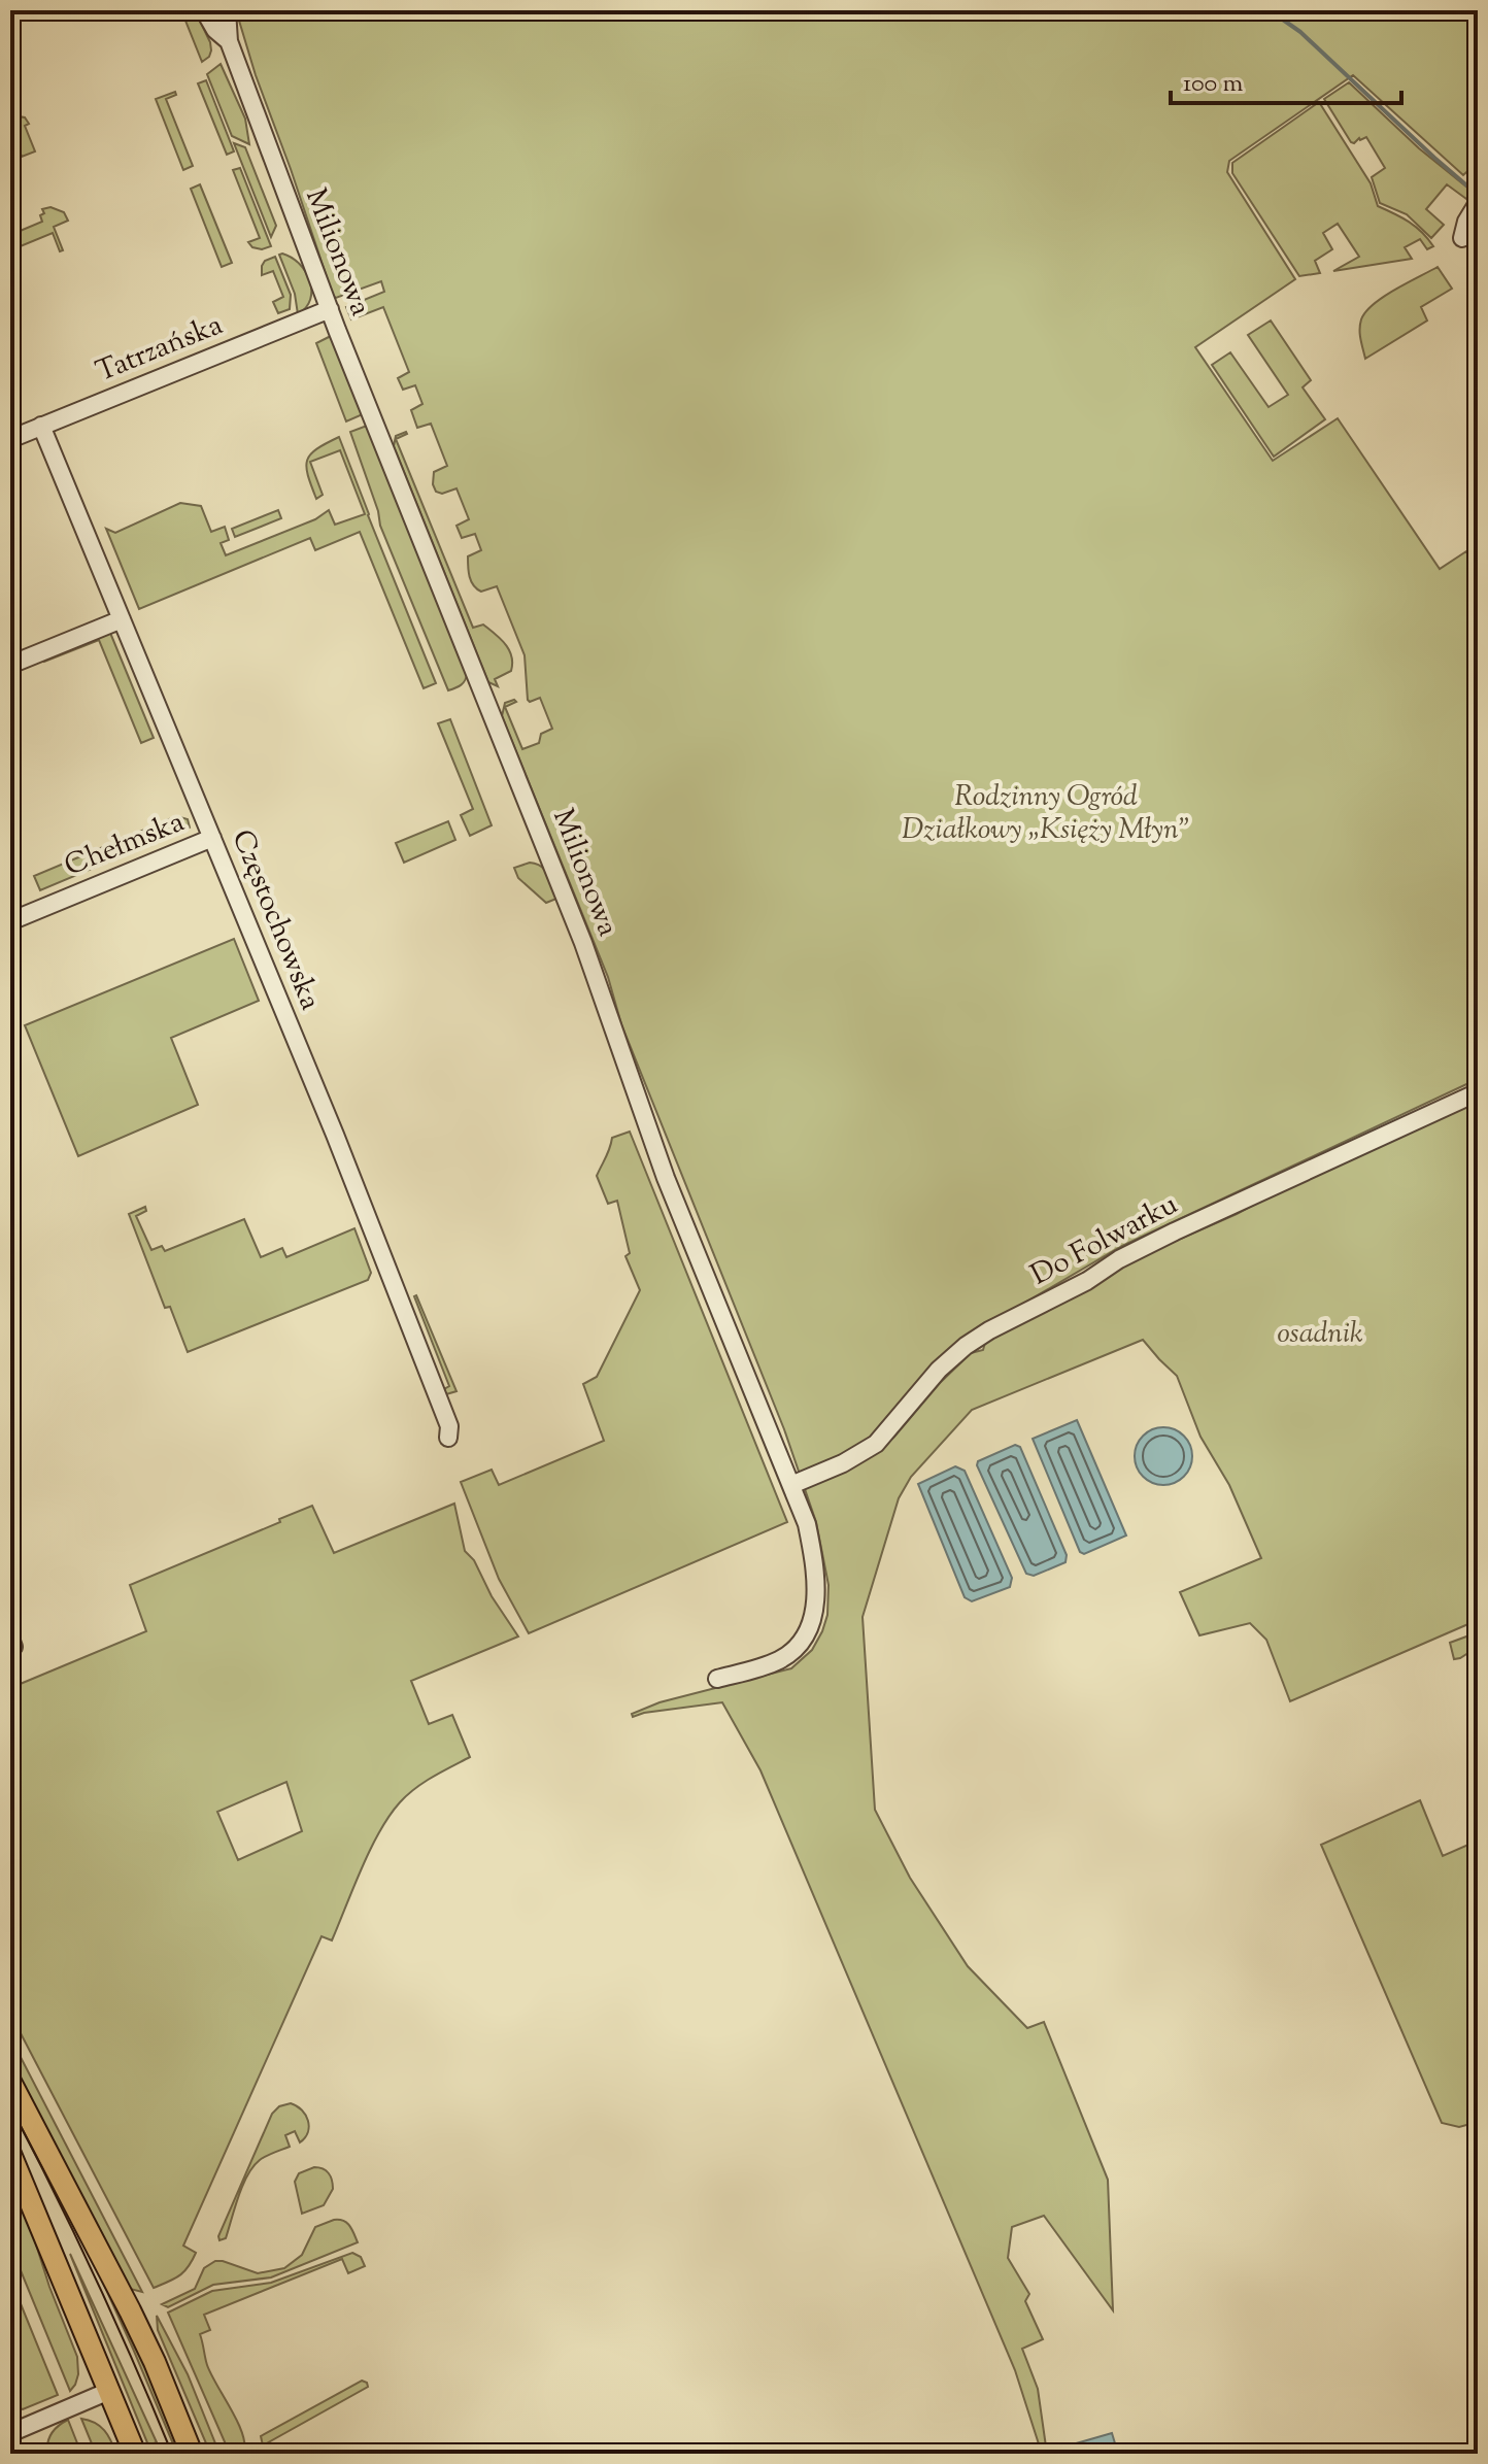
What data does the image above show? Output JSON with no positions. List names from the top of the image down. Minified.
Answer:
{"streets":{"street":["Milionowa","Tatrzańska","Chełmska","Częstochowska","Do Folwarku"]},"crossings":[["Milionowa","Tatrzańska"],["Milionowa","Do Folwarku"],["Tatrzańska","Częstochowska"],["Chełmska","Częstochowska"]],"parks":["Rodzinny Ogród Działkowy „Księży Młyn”","osadnik"],"scale_bar":"100 m"}
